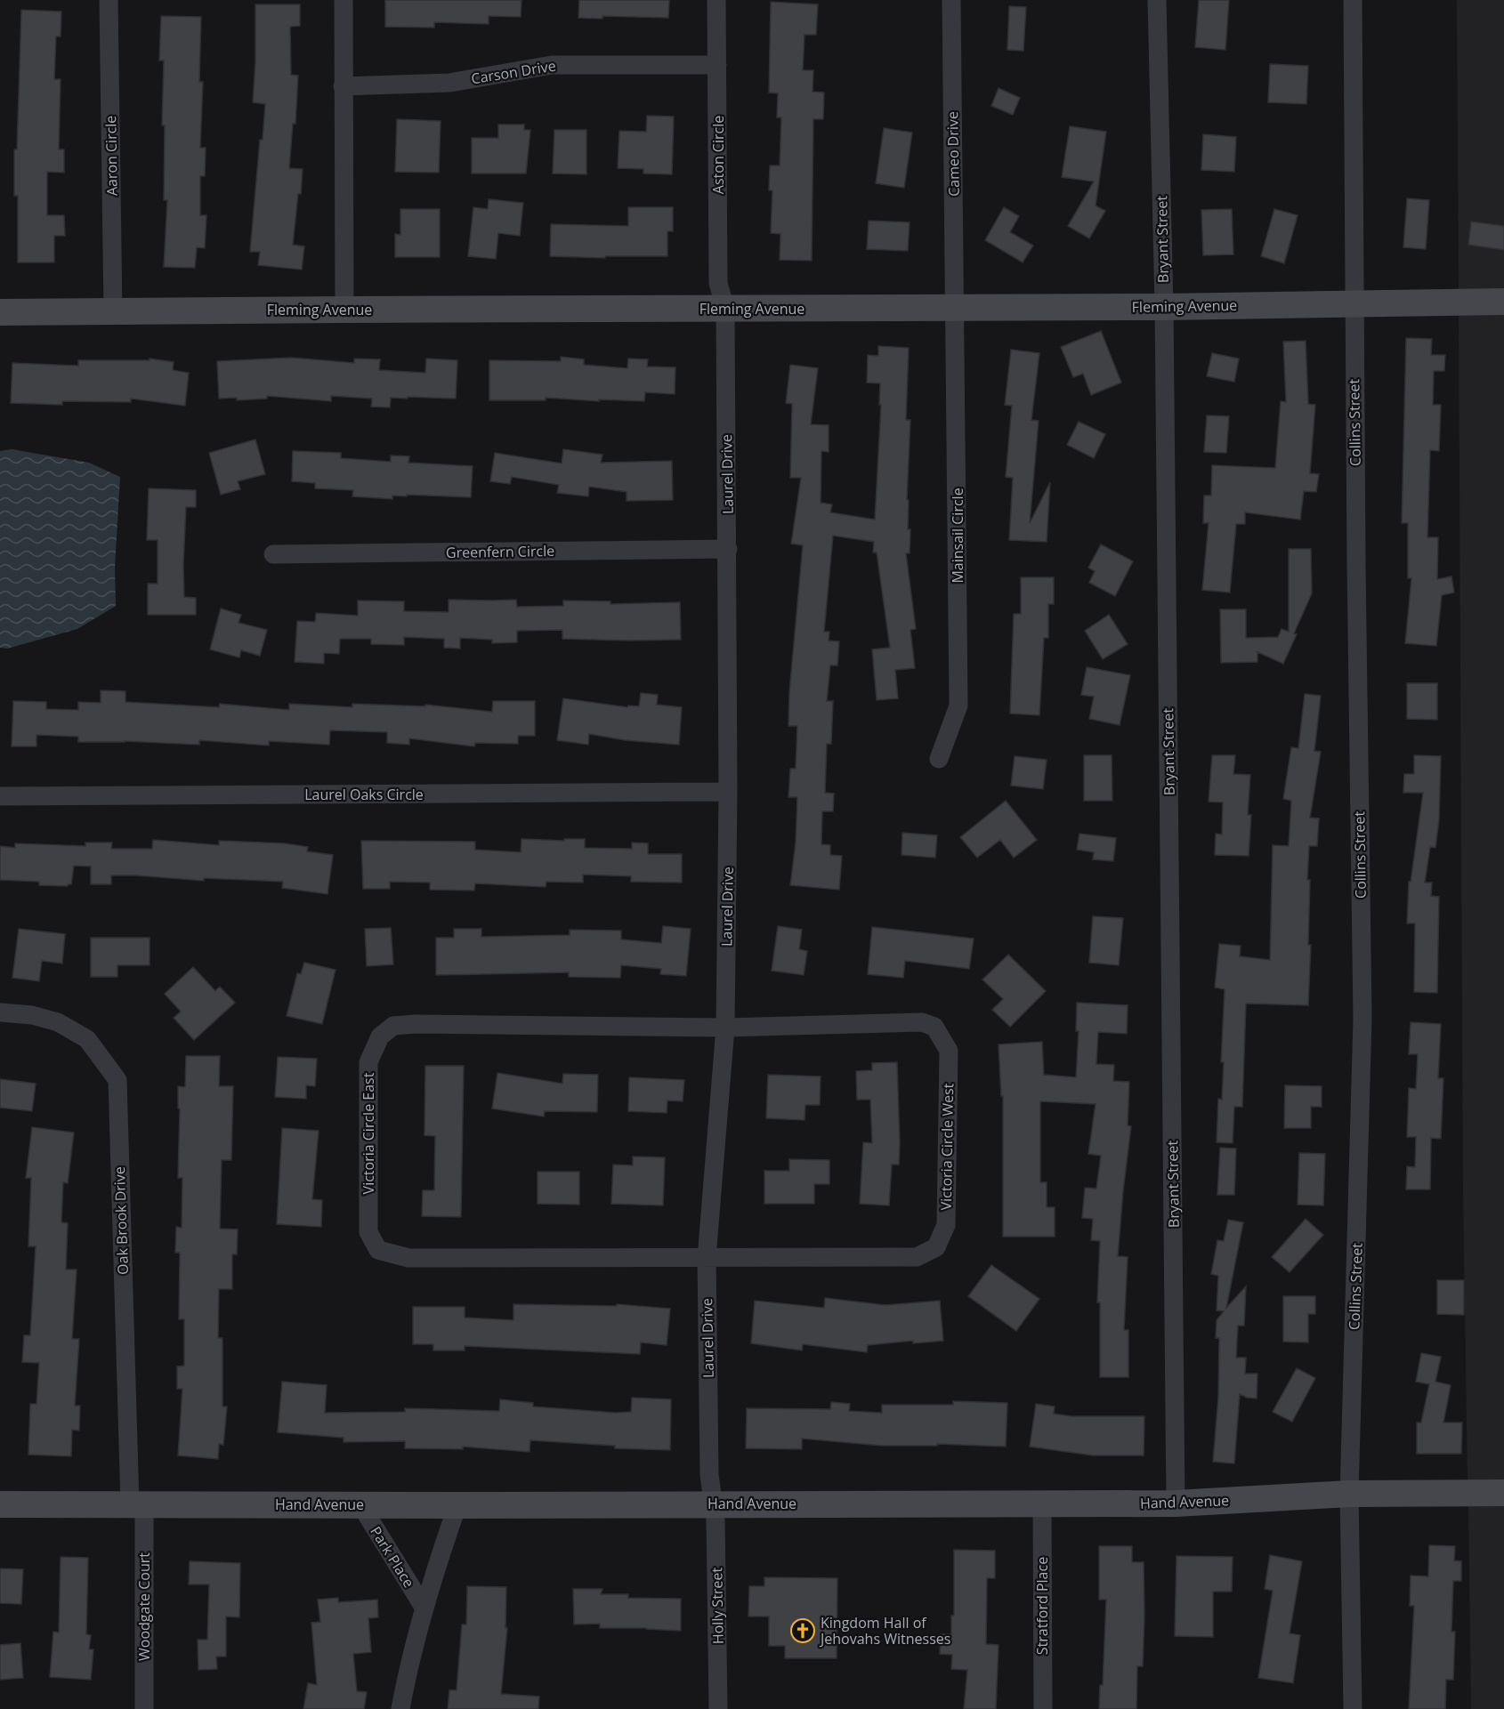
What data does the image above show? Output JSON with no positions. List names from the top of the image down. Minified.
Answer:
{"streets":{"street":["Carson Drive","Cameo Drive","Aston Circle","Aaron Circle","Bryant Street","Fleming Avenue","Collins Street","Laurel Drive","Mainsail Circle","Greenfern Circle","Laurel Oaks Circle","Victoria Circle East","Victoria Circle West","Oak Brook Drive","Hand Avenue","Park Place","Holly Street","Stratford Place","Woodgate Court"]},"crossings":[["Carson Drive","Aston Circle"],["Cameo Drive","Fleming Avenue"],["Cameo Drive","Mainsail Circle"],["Aston Circle","Fleming Avenue"],["Aston Circle","Laurel Drive"],["Aaron Circle","Fleming Avenue"],["Bryant Street","Fleming Avenue"],["Bryant Street","Hand Avenue"],["Fleming Avenue","Collins Street"],["Fleming Avenue","Laurel Drive"],["Fleming Avenue","Mainsail Circle"],["Collins Street","Hand Avenue"],["Laurel Drive","Greenfern Circle"],["Laurel Drive","Laurel Oaks Circle"],["Laurel Drive","Victoria Circle East"],["Laurel Drive","Victoria Circle West"],["Laurel Drive","Hand Avenue"],["Laurel Drive","Holly Street"],["Victoria Circle East","Victoria Circle West"],["Oak Brook Drive","Hand Avenue"],["Oak Brook Drive","Woodgate Court"],["Hand Avenue","Park Place"],["Hand Avenue","Holly Street"],["Hand Avenue","Stratford Place"],["Hand Avenue","Woodgate Court"]],"places":{"church":["Kingdom Hall of Jehovahs Witnesses"]}}
